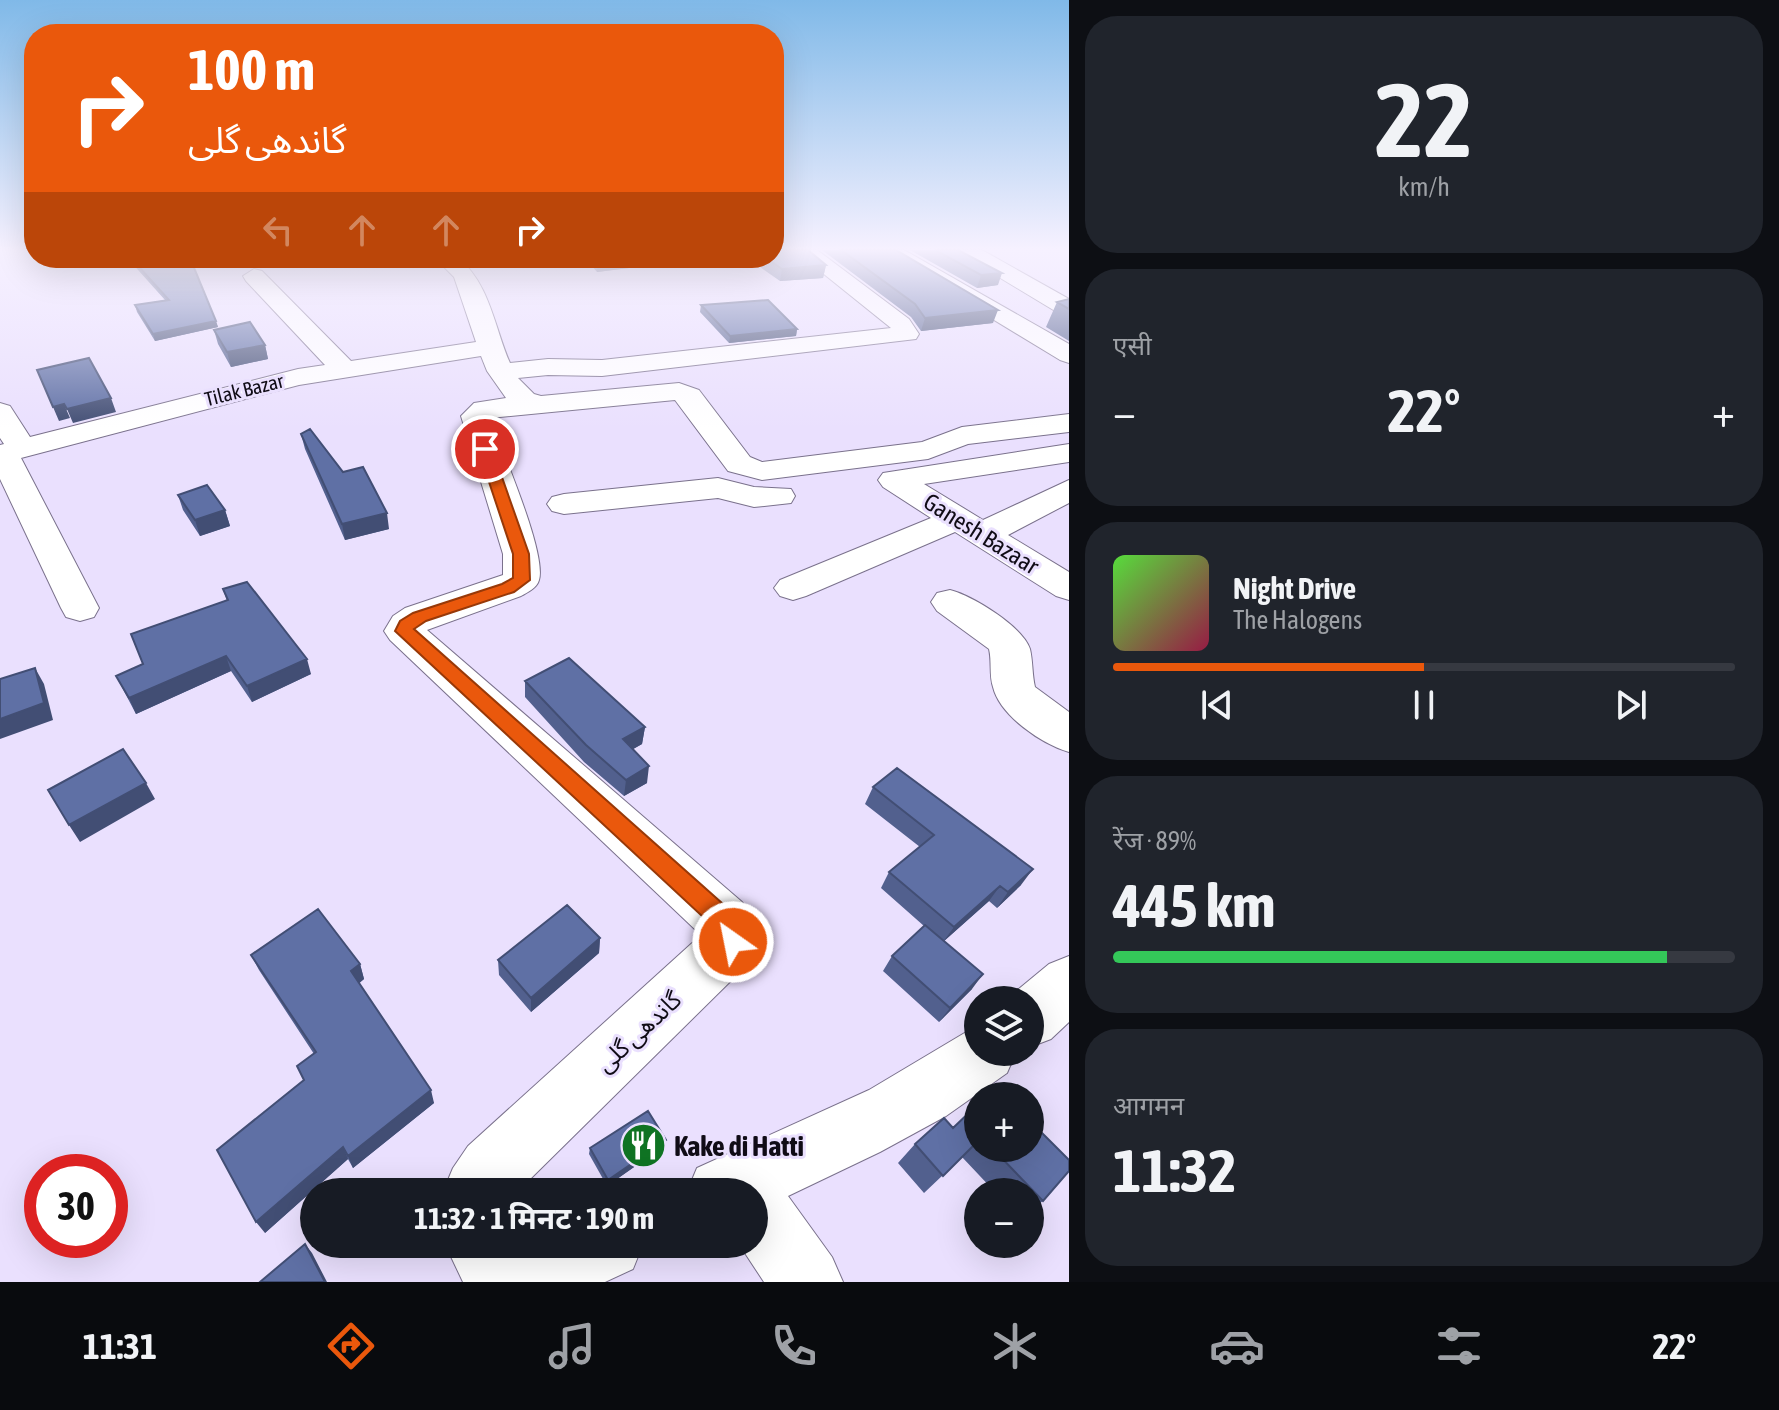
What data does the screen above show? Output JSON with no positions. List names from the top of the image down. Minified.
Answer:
{"streets":{"street":["Tilak Bazar","Ganesh Bazaar","گاندھی گلی"]},"places":{"restaurant":["Kake di Hatti"]},"page":{"tile":[["22","km/h"],"एसी",["रेंज · 89%","445 km"],["आगमन","11:32"]],"turn":["100 m","گاندھی گلی"],"heat":["−","22°","+"],"song":["Night Drive","The Halogens"],"map_buttons":["+","−"],"limit":"30","trip":"11:32 · 1 मिनट · 190 m","tabs":["11:31","22°"]}}
